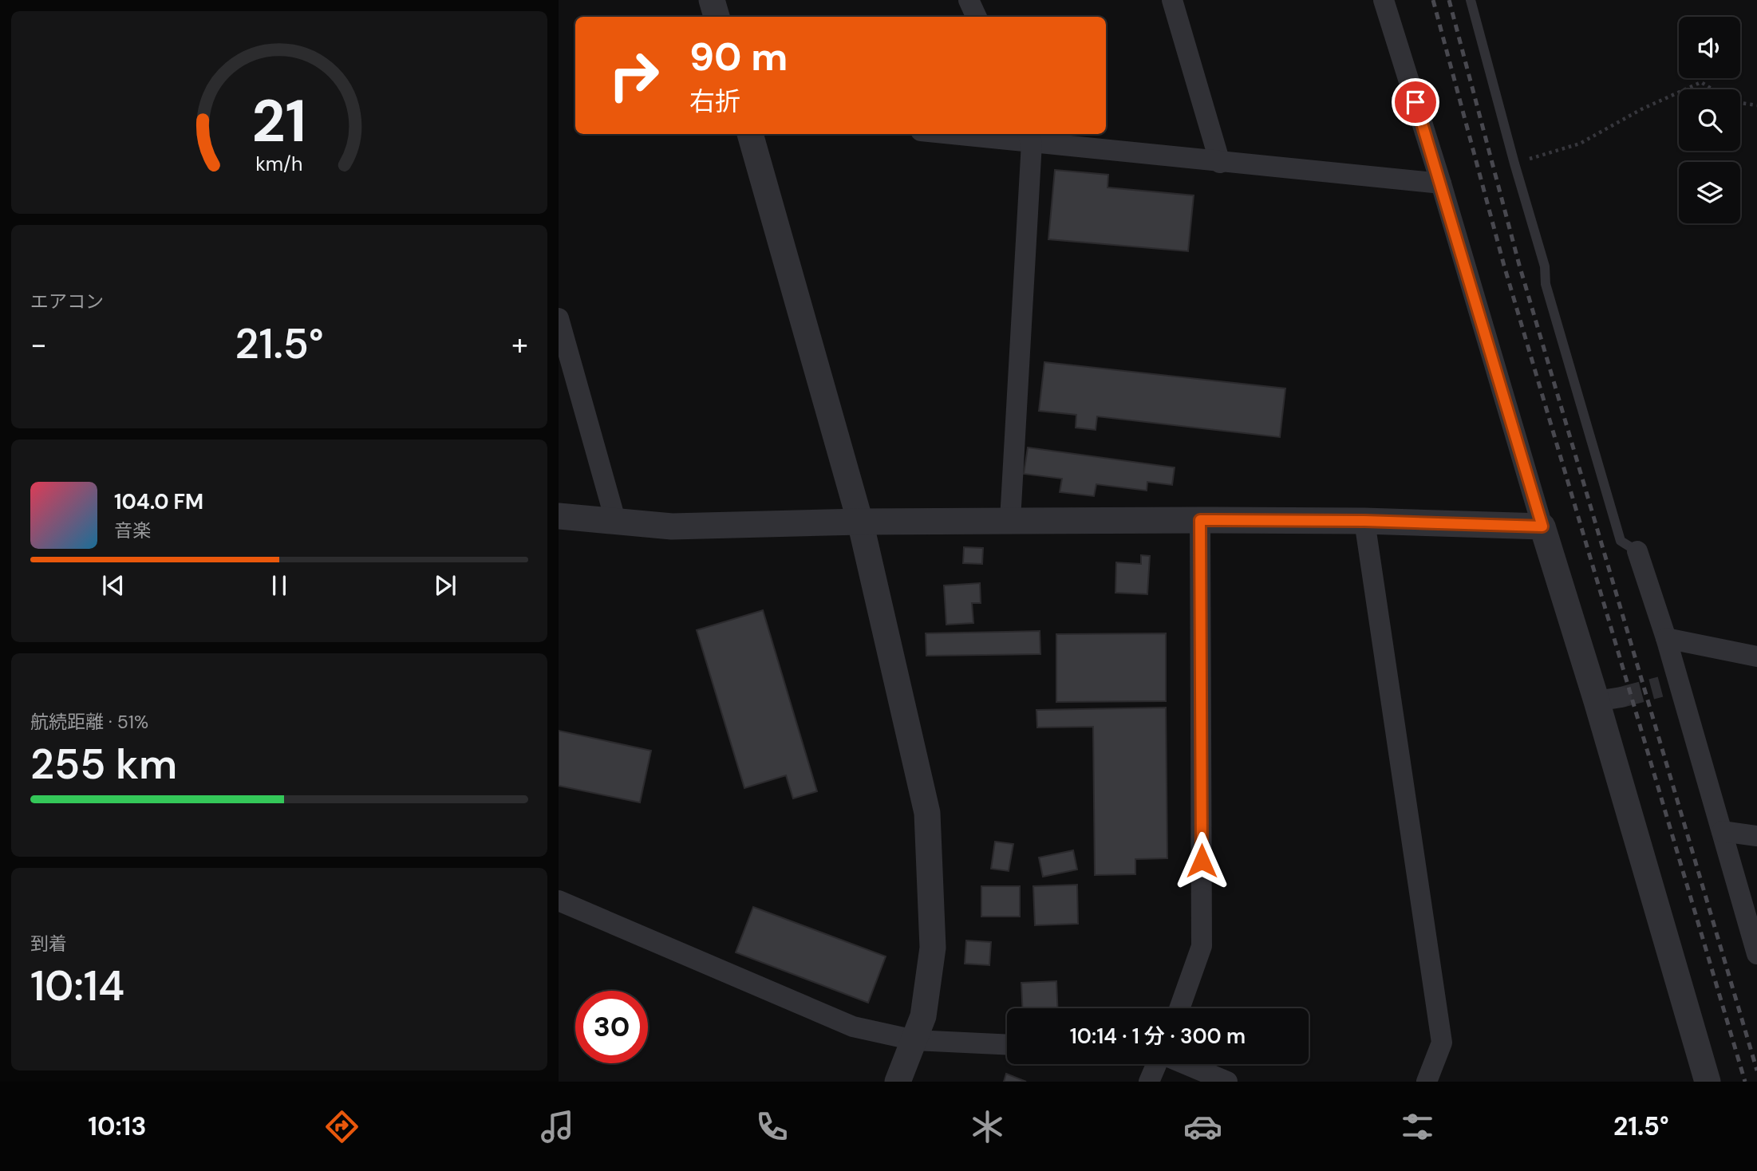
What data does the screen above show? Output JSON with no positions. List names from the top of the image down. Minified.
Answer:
{"page":{"turn":["90 m","右折"],"tile":["エアコン",["航続距離 · 51%","255 km"],["到着","10:14"]],"heat":["−","21.5°","+"],"song":["104.0 FM","音楽"],"limit":"30","trip":"10:14 · 1 分 · 300 m","tabs":["10:13","21.5°"],"gauge":["21","km/h"]}}
